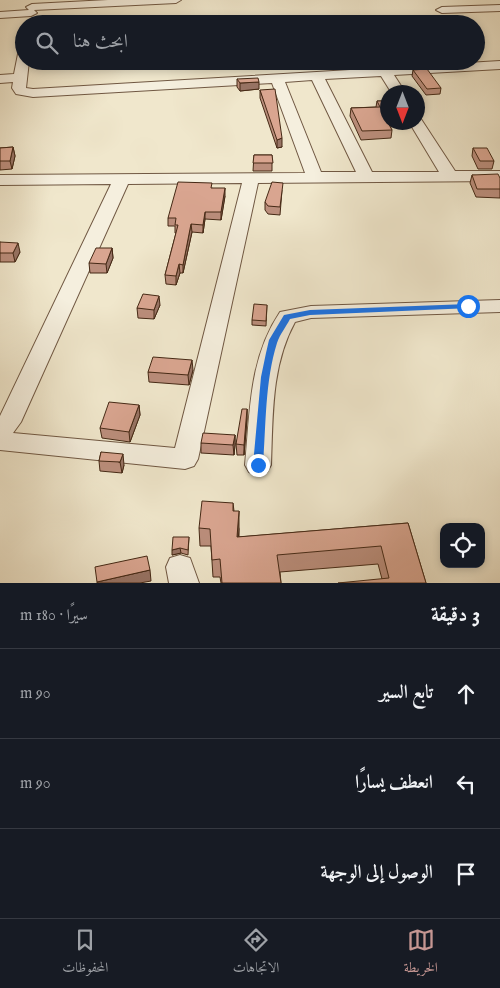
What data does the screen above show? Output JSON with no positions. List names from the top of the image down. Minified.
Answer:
{"north":"bottom","page":{"search":"ابحث هنا","heading":["3 دقيقة","سيرًا · 180 m"],"list":[["تابع السير","90 m"],["انعطف يسارًا","90 m"],"الوصول إلى الوجهة"],"nav":["الخريطة","الاتجاهات","المحفوظات"]}}
